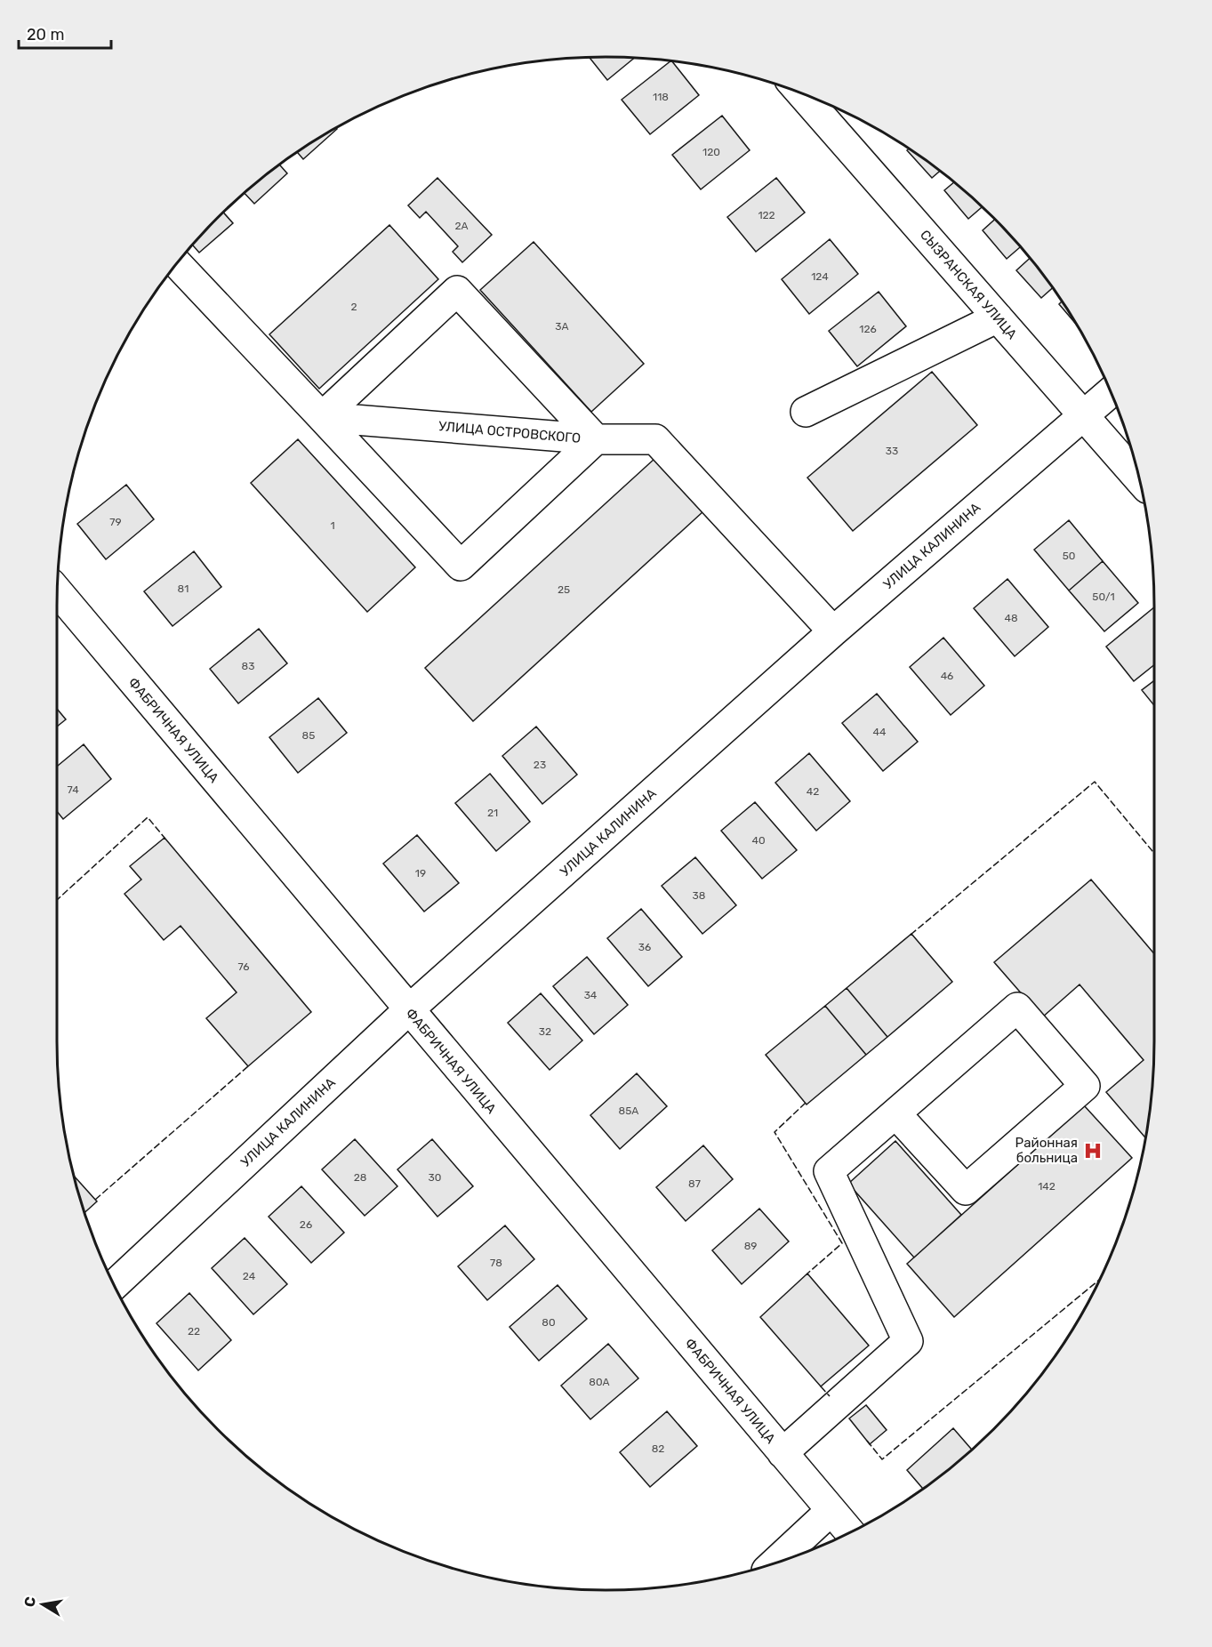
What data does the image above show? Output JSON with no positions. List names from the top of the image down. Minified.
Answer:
{"streets":{"street":["СЫЗРАНСКАЯ УЛИЦА","УЛИЦА ОСТРОВСКОГО","УЛИЦА КАЛИНИНА","ФАБРИЧНАЯ УЛИЦА"]},"crossings":[["СЫЗРАНСКАЯ УЛИЦА","УЛИЦА КАЛИНИНА"],["УЛИЦА ОСТРОВСКОГО","УЛИЦА КАЛИНИНА"],["УЛИЦА КАЛИНИНА","ФАБРИЧНАЯ УЛИЦА"]],"places":{"hospital":["Районная больница"]},"house_numbers":["118","120","122","2А","124","2","3А","126","33","79","1","50","81","25","50/1","48","83","46","44","85","23","74","42","21","40","19","38","36","76","34","32","85А","28","30","87","142","26","89","78","24","80","22","80А","82"],"scale_bar":"20 m","north":"left"}
